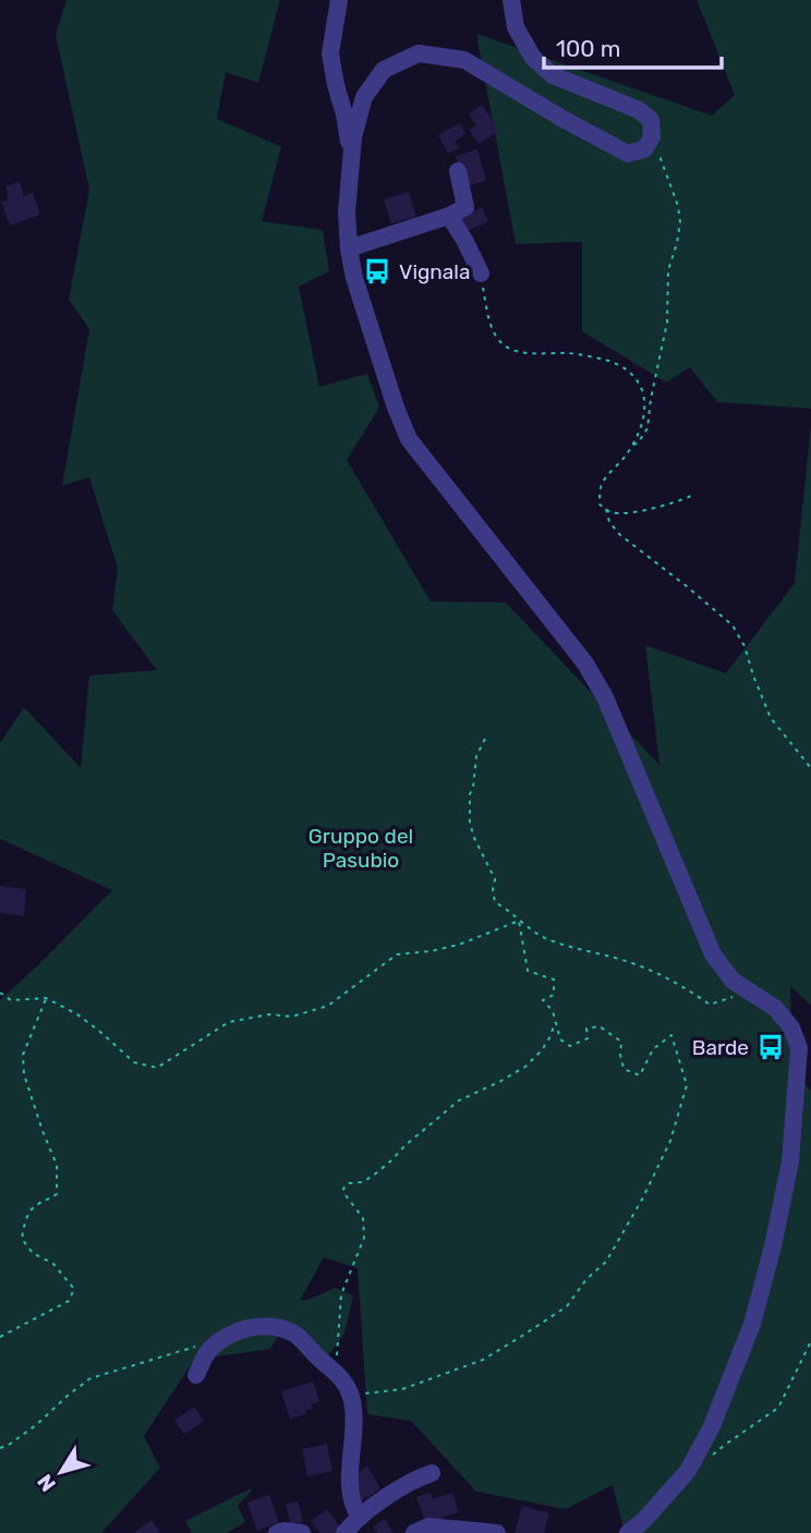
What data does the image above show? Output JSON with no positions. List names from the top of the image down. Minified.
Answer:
{"parks":["Gruppo del Pasubio"],"places":{"bus stop":["Vignala","Barde"]},"scale_bar":"100 m","north":"bottom left"}
